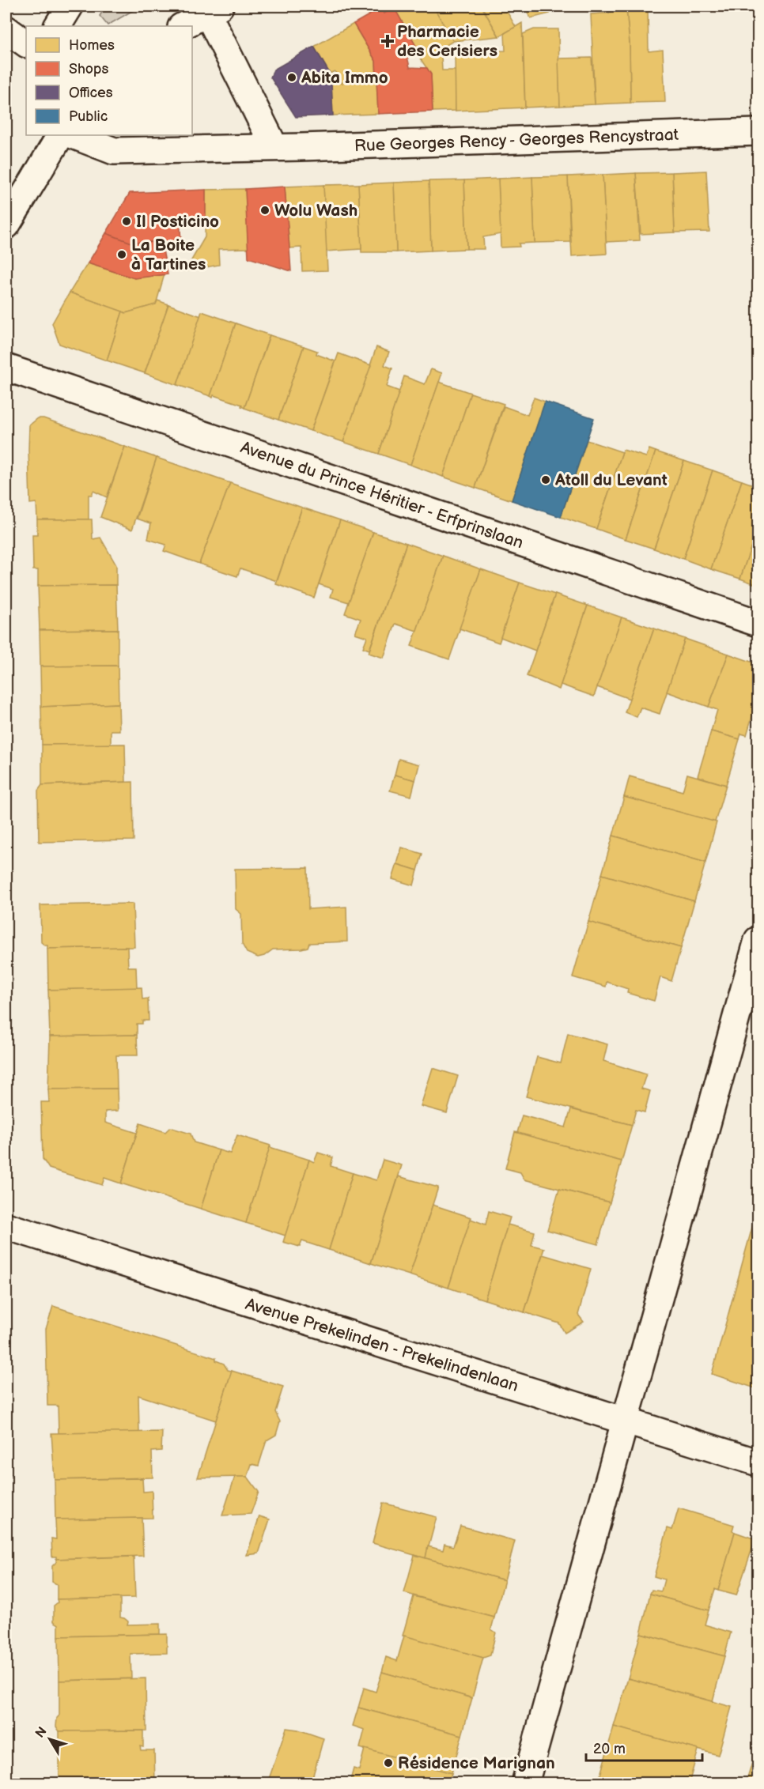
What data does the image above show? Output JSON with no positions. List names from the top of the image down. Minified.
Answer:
{"streets":{"street":["Rue Georges Rency - Georges Rencystraat","Avenue du Prince Héritier - Erfprinslaan","Avenue Prekelinden - Prekelindenlaan"]},"places":{"health":["Pharmacie des Cerisiers"],"other":["Abita Immo","Wolu Wash","Il Posticino","La Boite à Tartines","Atoll du Levant","Résidence Marignan"]},"legend":["Homes","Shops","Offices","Public"],"scale_bar":"20 m","north":"top left"}
